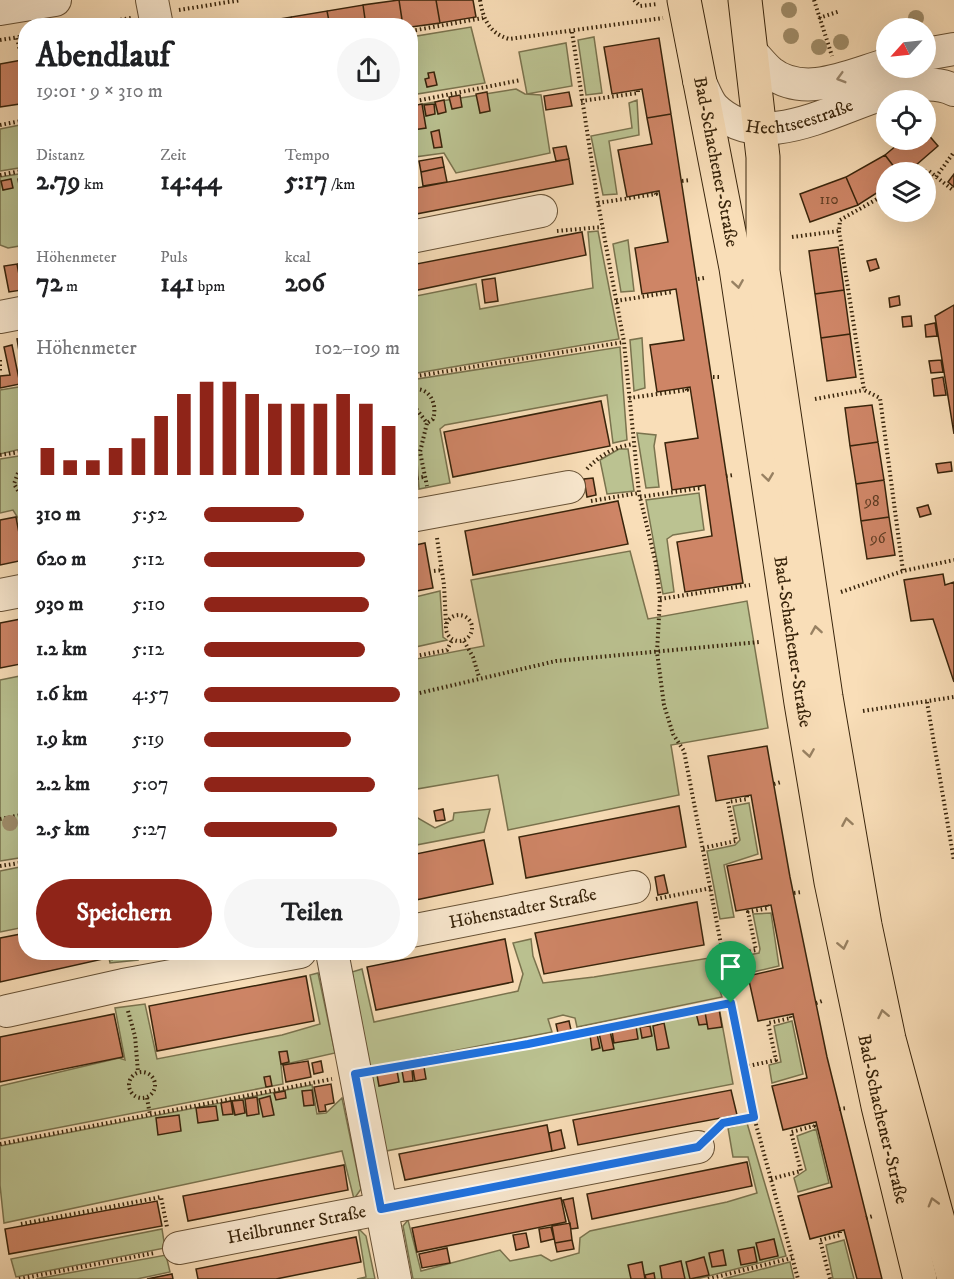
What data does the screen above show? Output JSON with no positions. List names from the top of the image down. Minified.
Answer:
{"streets":{"main road":["Bad-Schachener-Straße"],"street":["Hechtseestraße","Höhenstadter Straße","Heilbrunner Straße"]},"crossings":[["Hechtseestraße","Bad-Schachener-Straße"]],"house_numbers":["110","98","96"],"north":"bottom left","page":{"heading":["Abendlauf","19:01 · 9 × 310 m"],"stats":[["Distanz","2.79 km"],["Zeit","14:44"],["Tempo","5:17 /km"],["Höhenmeter","72 m"],["Puls","141 bpm"],["kcal","206"]],"chart":["Höhenmeter","102–109 m"],"list":[{"name":"310 m","note":"5:52"},{"name":"620 m","note":"5:12"},{"name":"930 m","note":"5:10"},{"name":"1.2 km","note":"5:12"},{"name":"1.6 km","note":"4:57"},{"name":"1.9 km","note":"5:19"},{"name":"2.2 km","note":"5:07"},{"name":"2.5 km","note":"5:27"}],"buttons":["Speichern","Teilen"]}}
